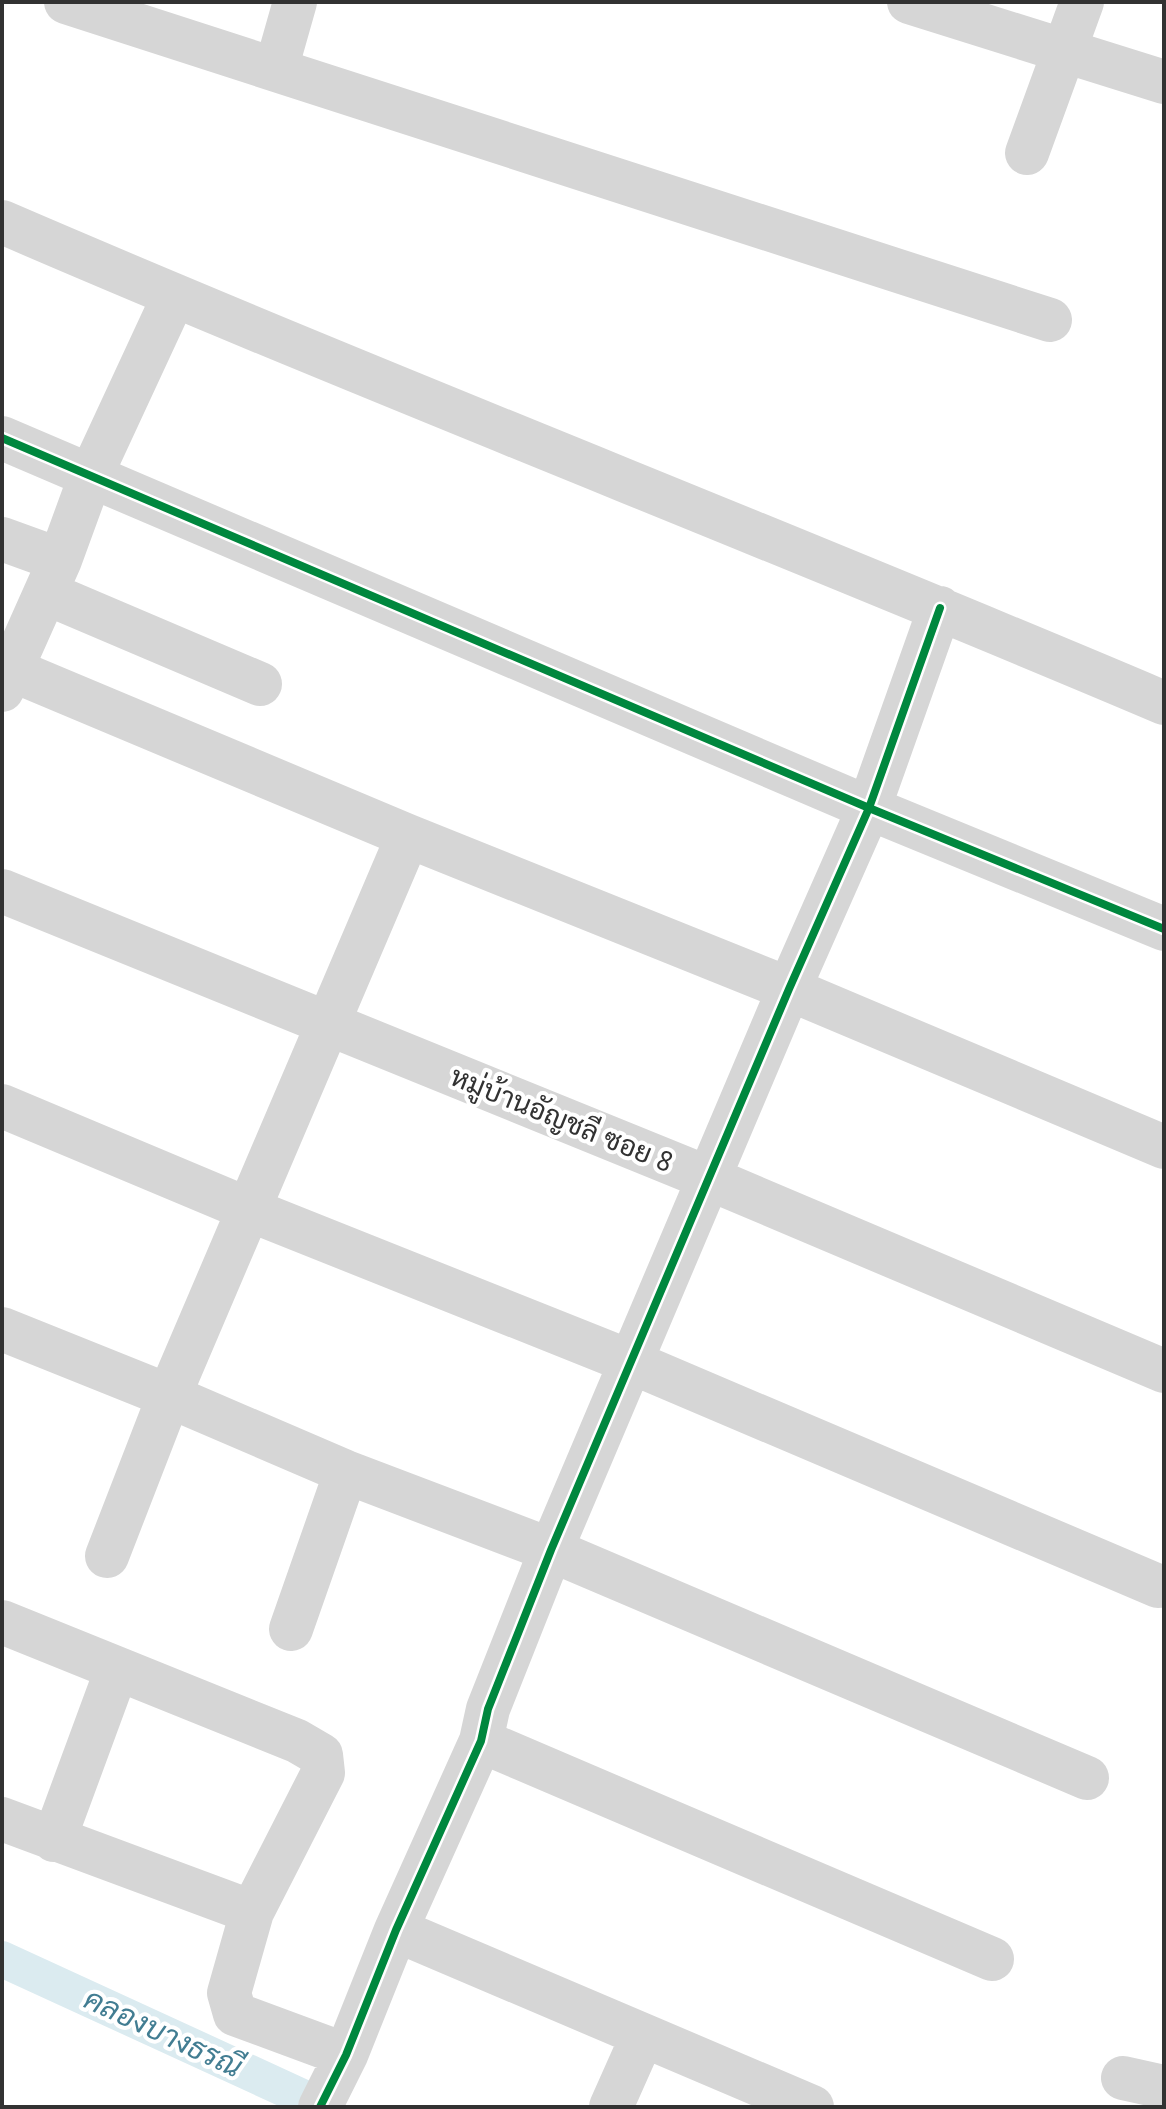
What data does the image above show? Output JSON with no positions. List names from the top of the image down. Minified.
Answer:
{"streets":{"street":["หมู่บ้านอัญชลี ซอย 8"]},"water":["คลองบางธรณี"]}
